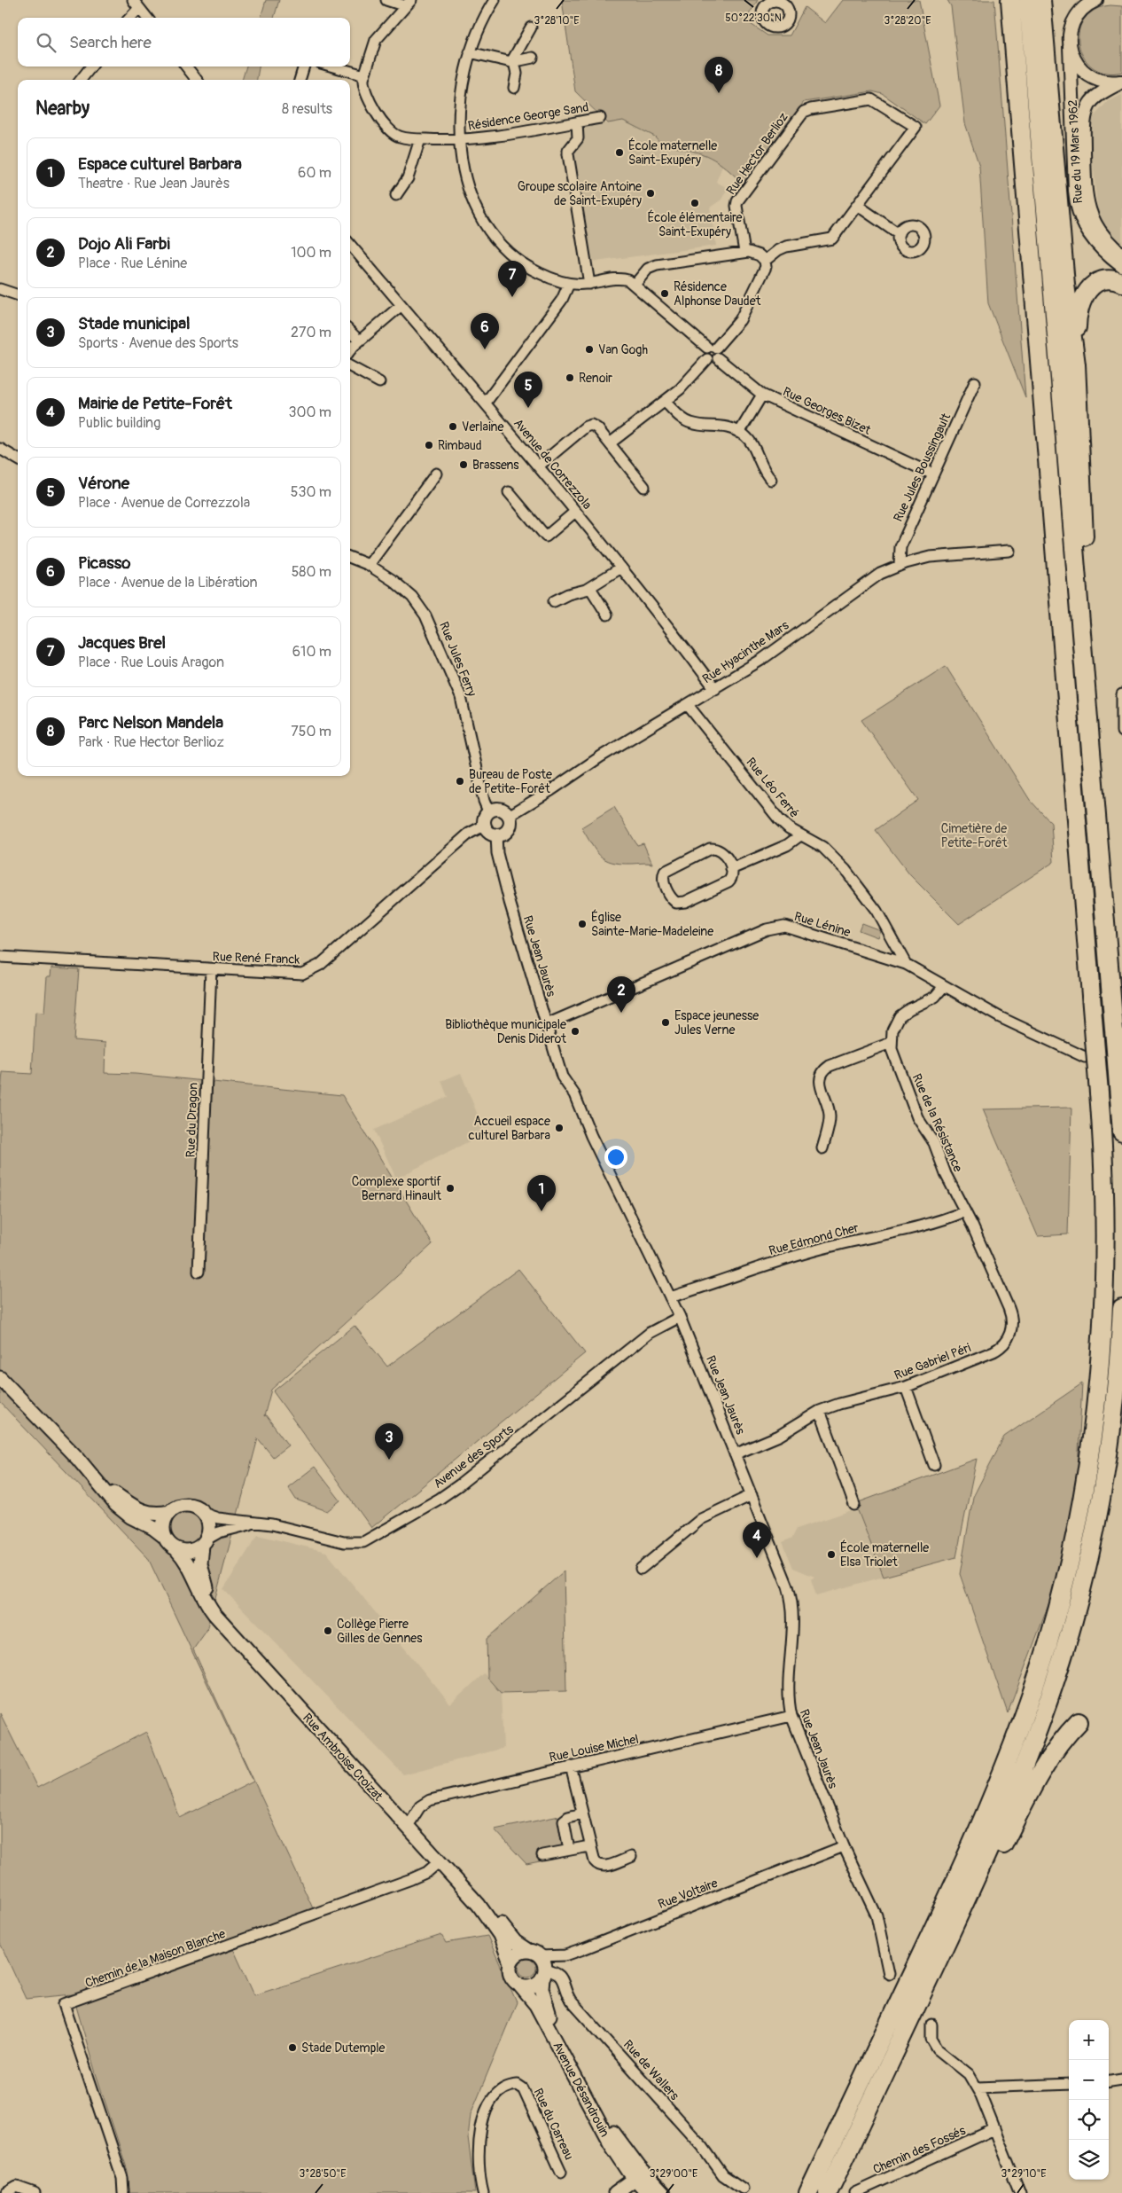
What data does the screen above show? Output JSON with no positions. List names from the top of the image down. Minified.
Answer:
{"streets":{"main road":["Rue Ambroise Croizat","Avenue Désandrouin"],"street":["Résidence George Sand","Rue du 19 Mars 1962","Rue Hector Berlioz","Rue Georges Bizet","Avenue de Correzzola","Rue Jules Boussingault","Rue Hyacinthe Mars","Rue Jules Ferry","Rue Léo Ferré","Rue Lénine","Rue Jean Jaurès","Rue René Franck","Rue du Dragon","Rue de la Résistance","Rue Edmond Cher","Rue Gabriel Péri","Avenue des Sports","Rue Louise Michel","Rue Voltaire","Chemin de la Maison Blanche","Rue de Wallers","Rue du Carreau","Chemin des Fossés"]},"crossings":[["Rue Georges Bizet","Rue Jules Boussingault"],["Avenue de Correzzola","Rue Hyacinthe Mars"],["Rue Jules Boussingault","Rue Hyacinthe Mars"],["Rue Hyacinthe Mars","Rue Jules Ferry"],["Rue Hyacinthe Mars","Rue Léo Ferré"],["Rue Hyacinthe Mars","Rue Jean Jaurès"],["Rue Hyacinthe Mars","Rue René Franck"],["Rue Jules Ferry","Rue Jean Jaurès"],["Rue Jules Ferry","Rue René Franck"],["Rue Léo Ferré","Rue Lénine"],["Rue Lénine","Rue Jean Jaurès"],["Rue Jean Jaurès","Rue René Franck"],["Rue Jean Jaurès","Rue Edmond Cher"],["Rue Jean Jaurès","Rue Gabriel Péri"],["Rue Jean Jaurès","Avenue des Sports"],["Rue Jean Jaurès","Rue Louise Michel"],["Rue Jean Jaurès","Rue Voltaire"],["Rue René Franck","Rue du Dragon"],["Rue de la Résistance","Rue Edmond Cher"],["Rue de la Résistance","Rue Gabriel Péri"],["Rue Edmond Cher","Rue Gabriel Péri"],["Avenue des Sports","Rue Ambroise Croizat"],["Rue Louise Michel","Rue Ambroise Croizat"],["Rue Ambroise Croizat","Rue Voltaire"],["Rue Ambroise Croizat","Chemin de la Maison Blanche"],["Rue Ambroise Croizat","Rue de Wallers"],["Rue Ambroise Croizat","Avenue Désandrouin"],["Rue Voltaire","Rue de Wallers"],["Rue Voltaire","Avenue Désandrouin"],["Rue de Wallers","Avenue Désandrouin"]],"parks":["Cimetière de Petite-Forêt"],"places":["École maternelle Saint-Exupéry","Groupe scolaire Antoine de Saint-Exupéry","École élémentaire Saint-Exupéry","Résidence Alphonse Daudet","Van Gogh","Renoir","Verlaine","Rimbaud","Brassens","Bureau de Poste de Petite-Forêt","Église Sainte-Marie-Madeleine","Espace jeunesse Jules Verne","Bibliothèque municipale Denis Diderot","Accueil espace culturel Barbara","Complexe sportif Bernard Hinault","École maternelle Elsa Triolet","Collège Pierre Gilles de Gennes","Stade Dutemple"],"page":{"search":"Search here","pins":["8","7","6","5","2","1","3","4"],"heading":["Nearby","8 results"],"list":[{"mark":"1","name":"Espace culturel Barbara","note":"Theatre · Rue Jean Jaurès","value":"60 m"},{"mark":"2","name":"Dojo Ali Farbi","note":"Place · Rue Lénine","value":"100 m"},{"mark":"3","name":"Stade municipal","note":"Sports · Avenue des Sports","value":"270 m"},{"mark":"4","name":"Mairie de Petite-Forêt","note":"Public building","value":"300 m"},{"mark":"5","name":"Vérone","note":"Place · Avenue de Correzzola","value":"530 m"},{"mark":"6","name":"Picasso","note":"Place · Avenue de la Libération","value":"580 m"},{"mark":"7","name":"Jacques Brel","note":"Place · Rue Louis Aragon","value":"610 m"},{"mark":"8","name":"Parc Nelson Mandela","note":"Park · Rue Hector Berlioz","value":"750 m"}],"map_buttons":["+","−"]},"coordinates":["50°22'30\"N","3°28'10\"E","3°28'20\"E","3°28'50\"E","3°29'00\"E","3°29'10\"E"]}
